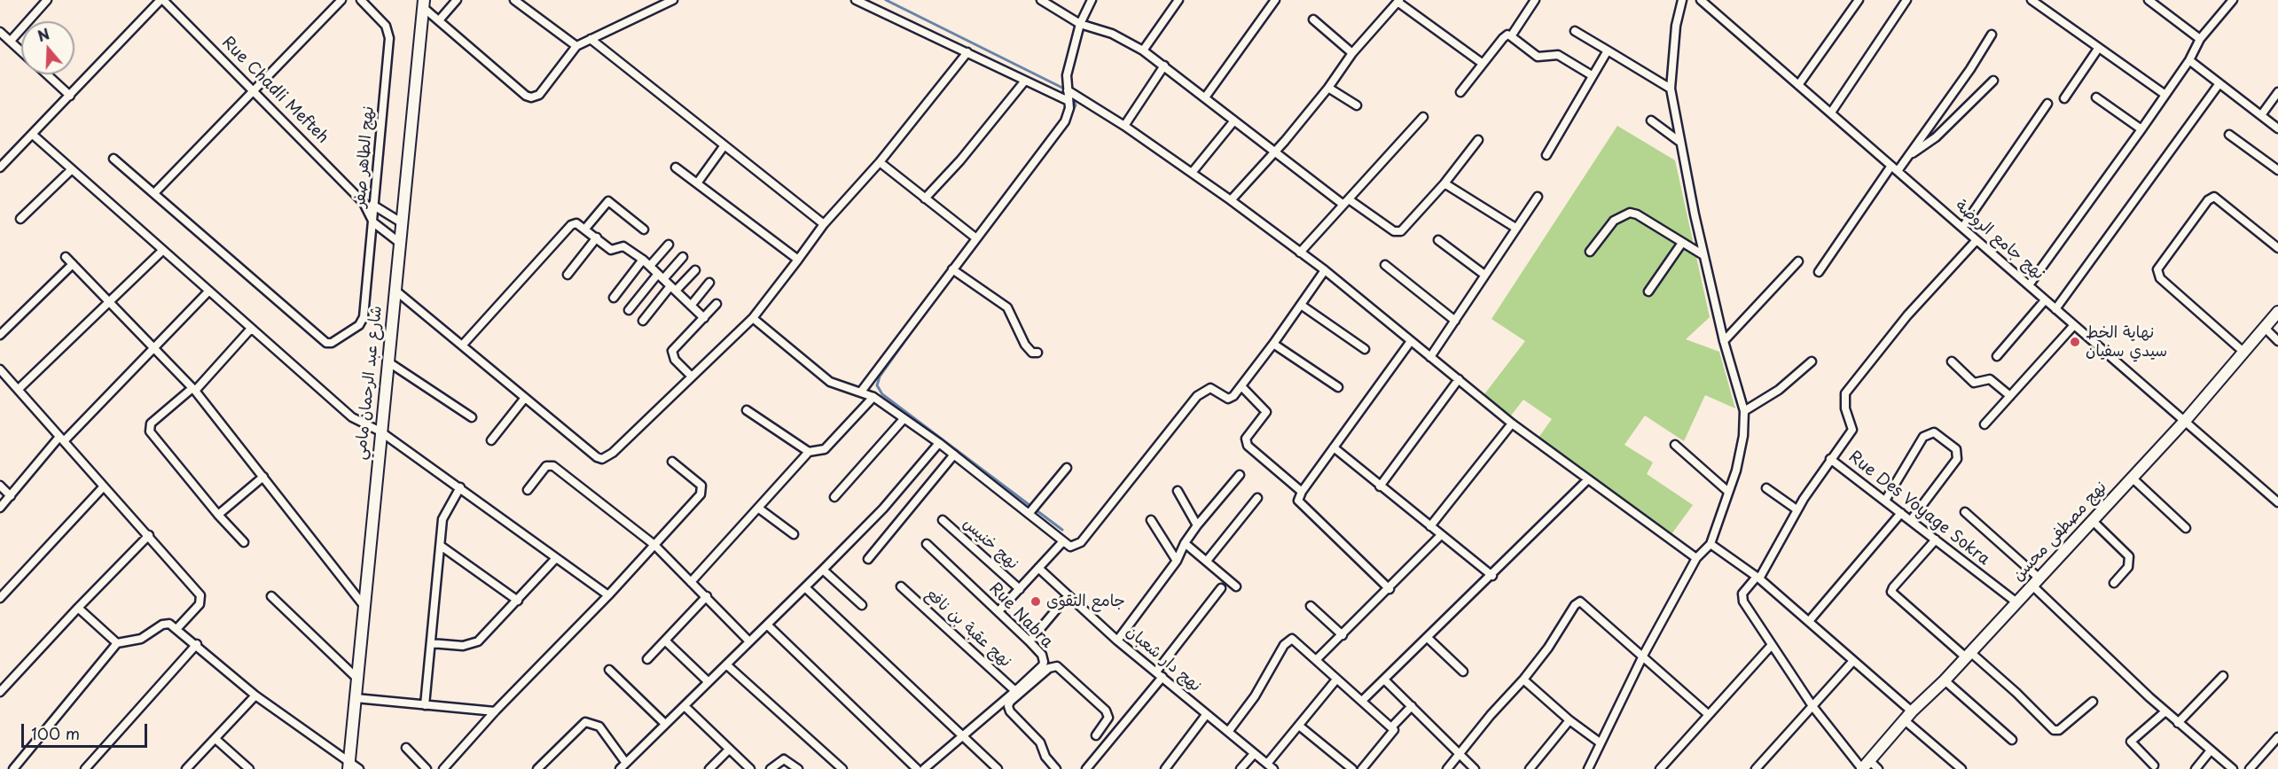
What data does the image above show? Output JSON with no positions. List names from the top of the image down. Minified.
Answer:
{"streets":{"street":["Rue Chadli Mefteh","نهج الطاهر صفر","نهج جامع الروضة","شارع عبد الرحمان مامي","Rue Des Voyage Sokra","نهج مصطفى محسن","نهج خنيس","Rue Nabra","نهج عقبة بن نافع","نهج دار شعبان"]},"crossings":[["Rue Chadli Mefteh","نهج الطاهر صفر"],["نهج جامع الروضة","نهج مصطفى محسن"],["Rue Des Voyage Sokra","نهج مصطفى محسن"],["Rue Nabra","نهج عقبة بن نافع"]],"places":["نهاية الخط سيدي سفيان","جامع التقوى"],"scale_bar":"100 m","north":"top"}
